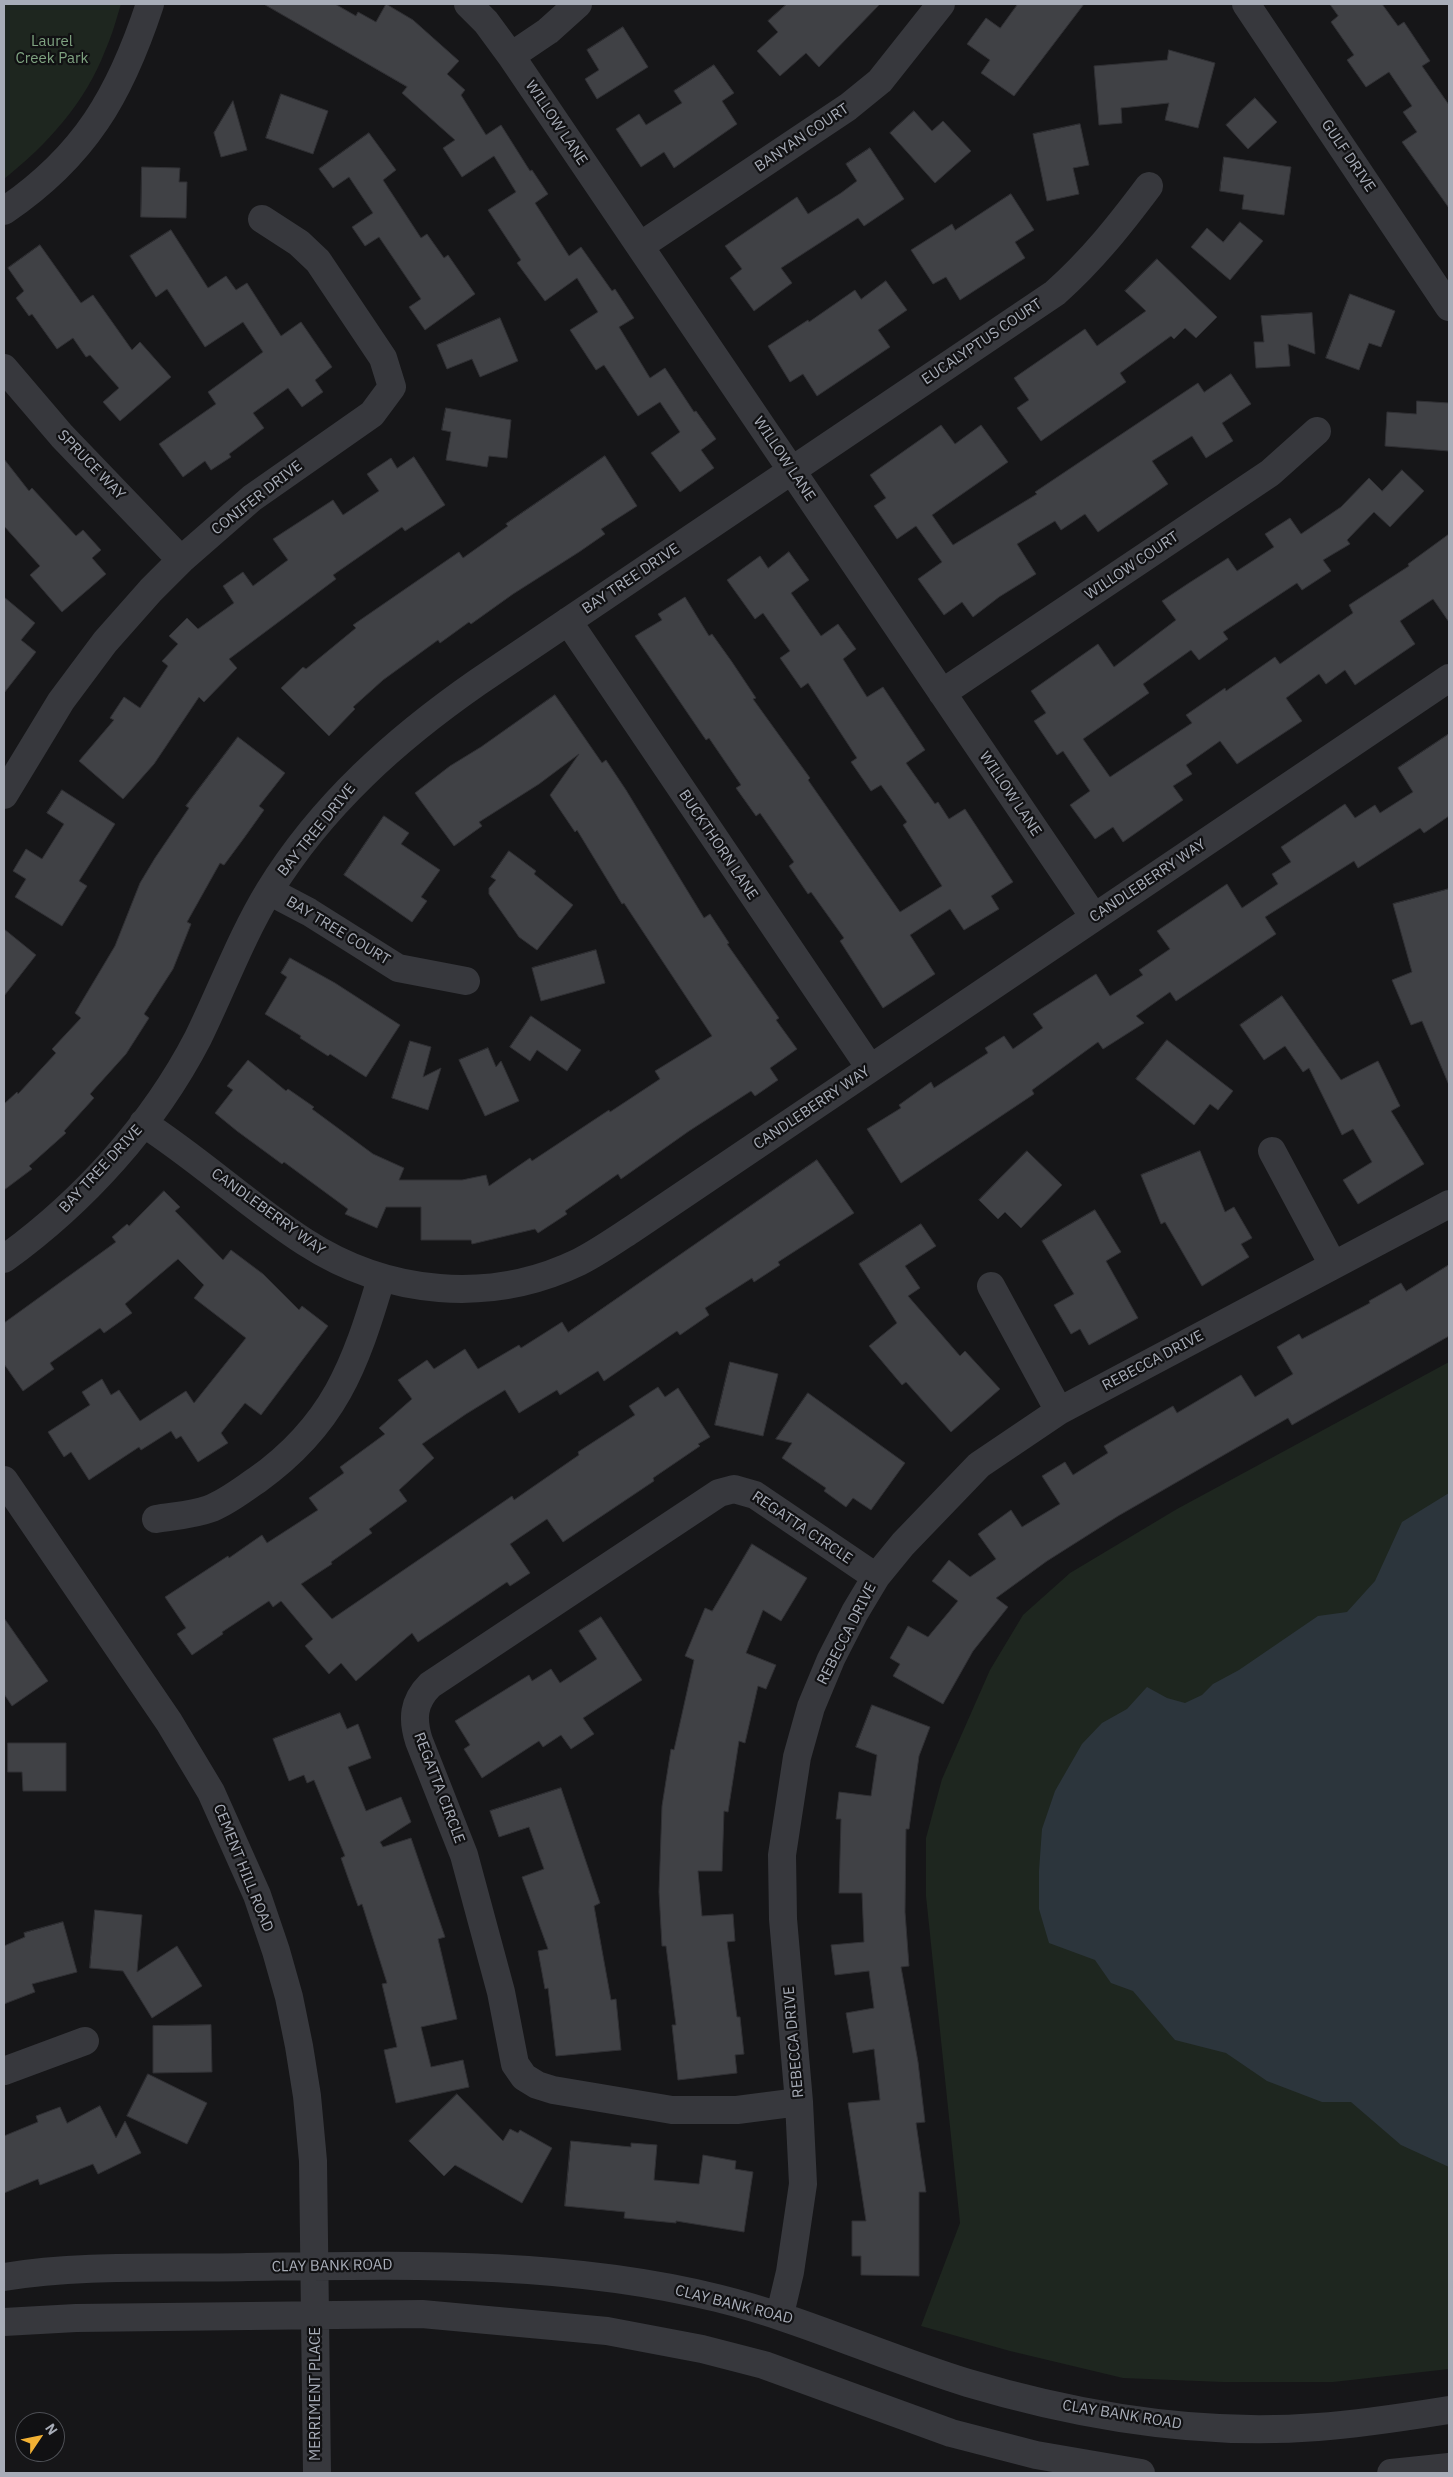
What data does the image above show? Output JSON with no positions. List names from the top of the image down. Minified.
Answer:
{"streets":{"street":["WILLOW LANE","BANYAN COURT","GULF DRIVE","EUCALYPTUS COURT","SPRUCE WAY","CONIFER DRIVE","WILLOW COURT","BAY TREE DRIVE","BUCKTHORN LANE","CANDLEBERRY WAY","BAY TREE COURT","REBECCA DRIVE","REGATTA CIRCLE","CEMENT HILL ROAD","CLAY BANK ROAD","MERRIMENT PLACE"]},"crossings":[["WILLOW LANE","BANYAN COURT"],["WILLOW LANE","EUCALYPTUS COURT"],["WILLOW LANE","WILLOW COURT"],["WILLOW LANE","BAY TREE DRIVE"],["WILLOW LANE","CANDLEBERRY WAY"],["EUCALYPTUS COURT","BAY TREE DRIVE"],["SPRUCE WAY","CONIFER DRIVE"],["BAY TREE DRIVE","BUCKTHORN LANE"],["BAY TREE DRIVE","CANDLEBERRY WAY"],["BAY TREE DRIVE","BAY TREE COURT"],["BUCKTHORN LANE","CANDLEBERRY WAY"],["REBECCA DRIVE","REGATTA CIRCLE"],["REBECCA DRIVE","CLAY BANK ROAD"],["CEMENT HILL ROAD","CLAY BANK ROAD"],["CEMENT HILL ROAD","MERRIMENT PLACE"]],"parks":["Laurel Creek Park"],"north":"top right"}
